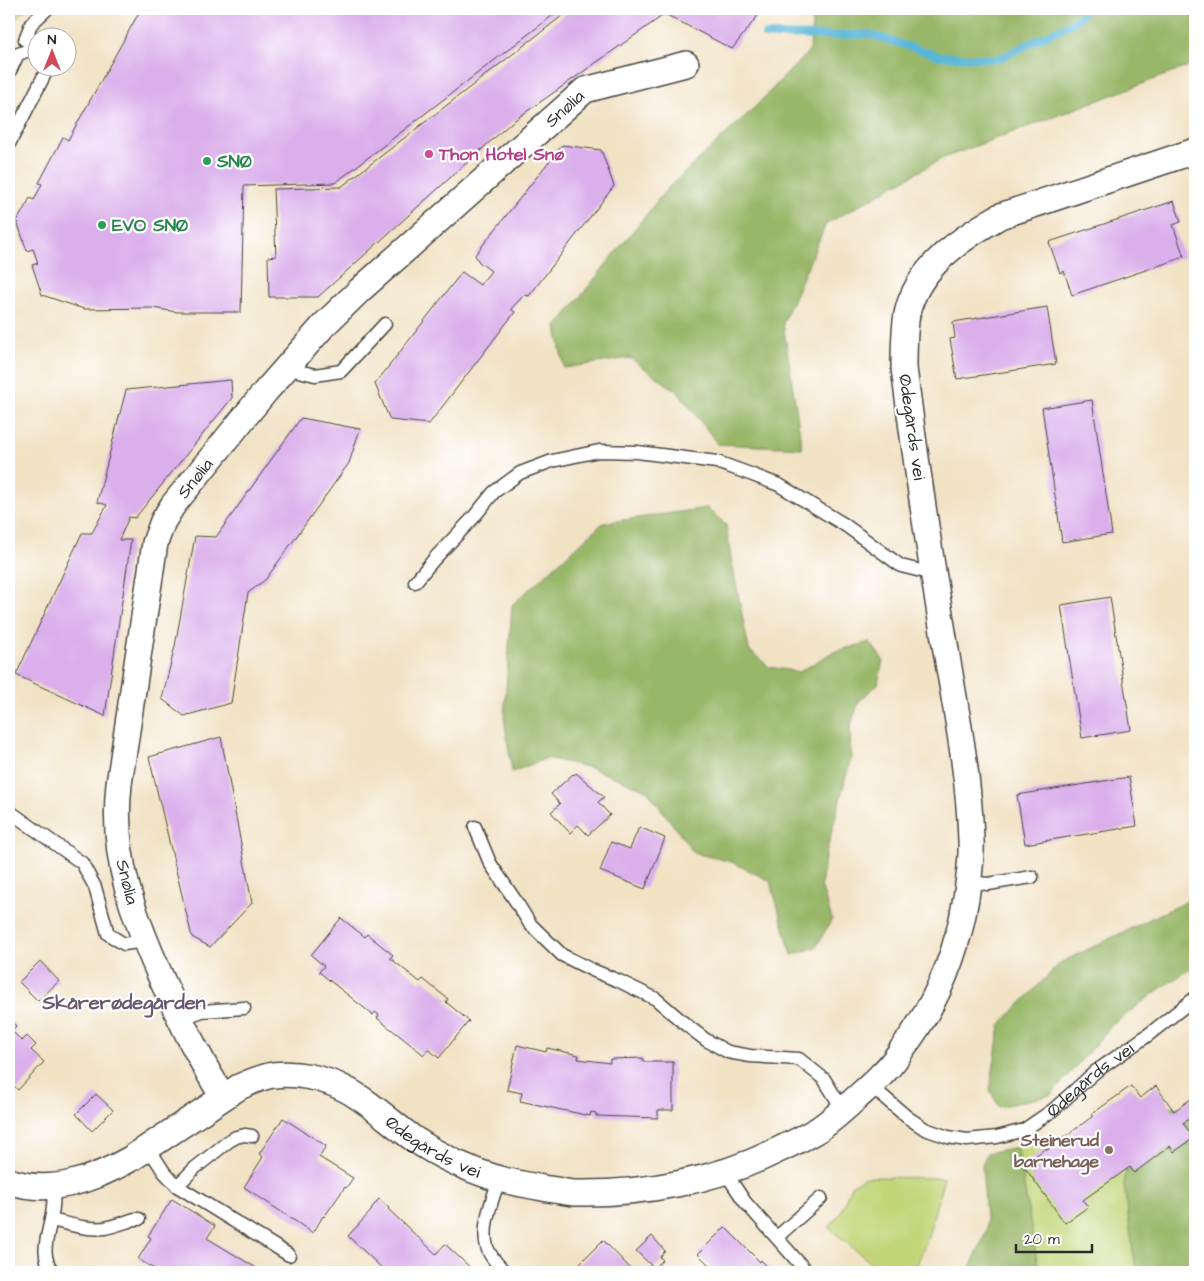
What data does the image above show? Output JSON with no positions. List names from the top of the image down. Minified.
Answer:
{"streets":{"street":["Snølia","Ødegårds vei"]},"crossings":[["Snølia","Ødegårds vei"]],"districts":["Skårerødegården"],"places":["Thon Hotel Snø","SNØ","EVO SNØ","Steinerud barnehage"],"scale_bar":"20 m","north":"top"}
